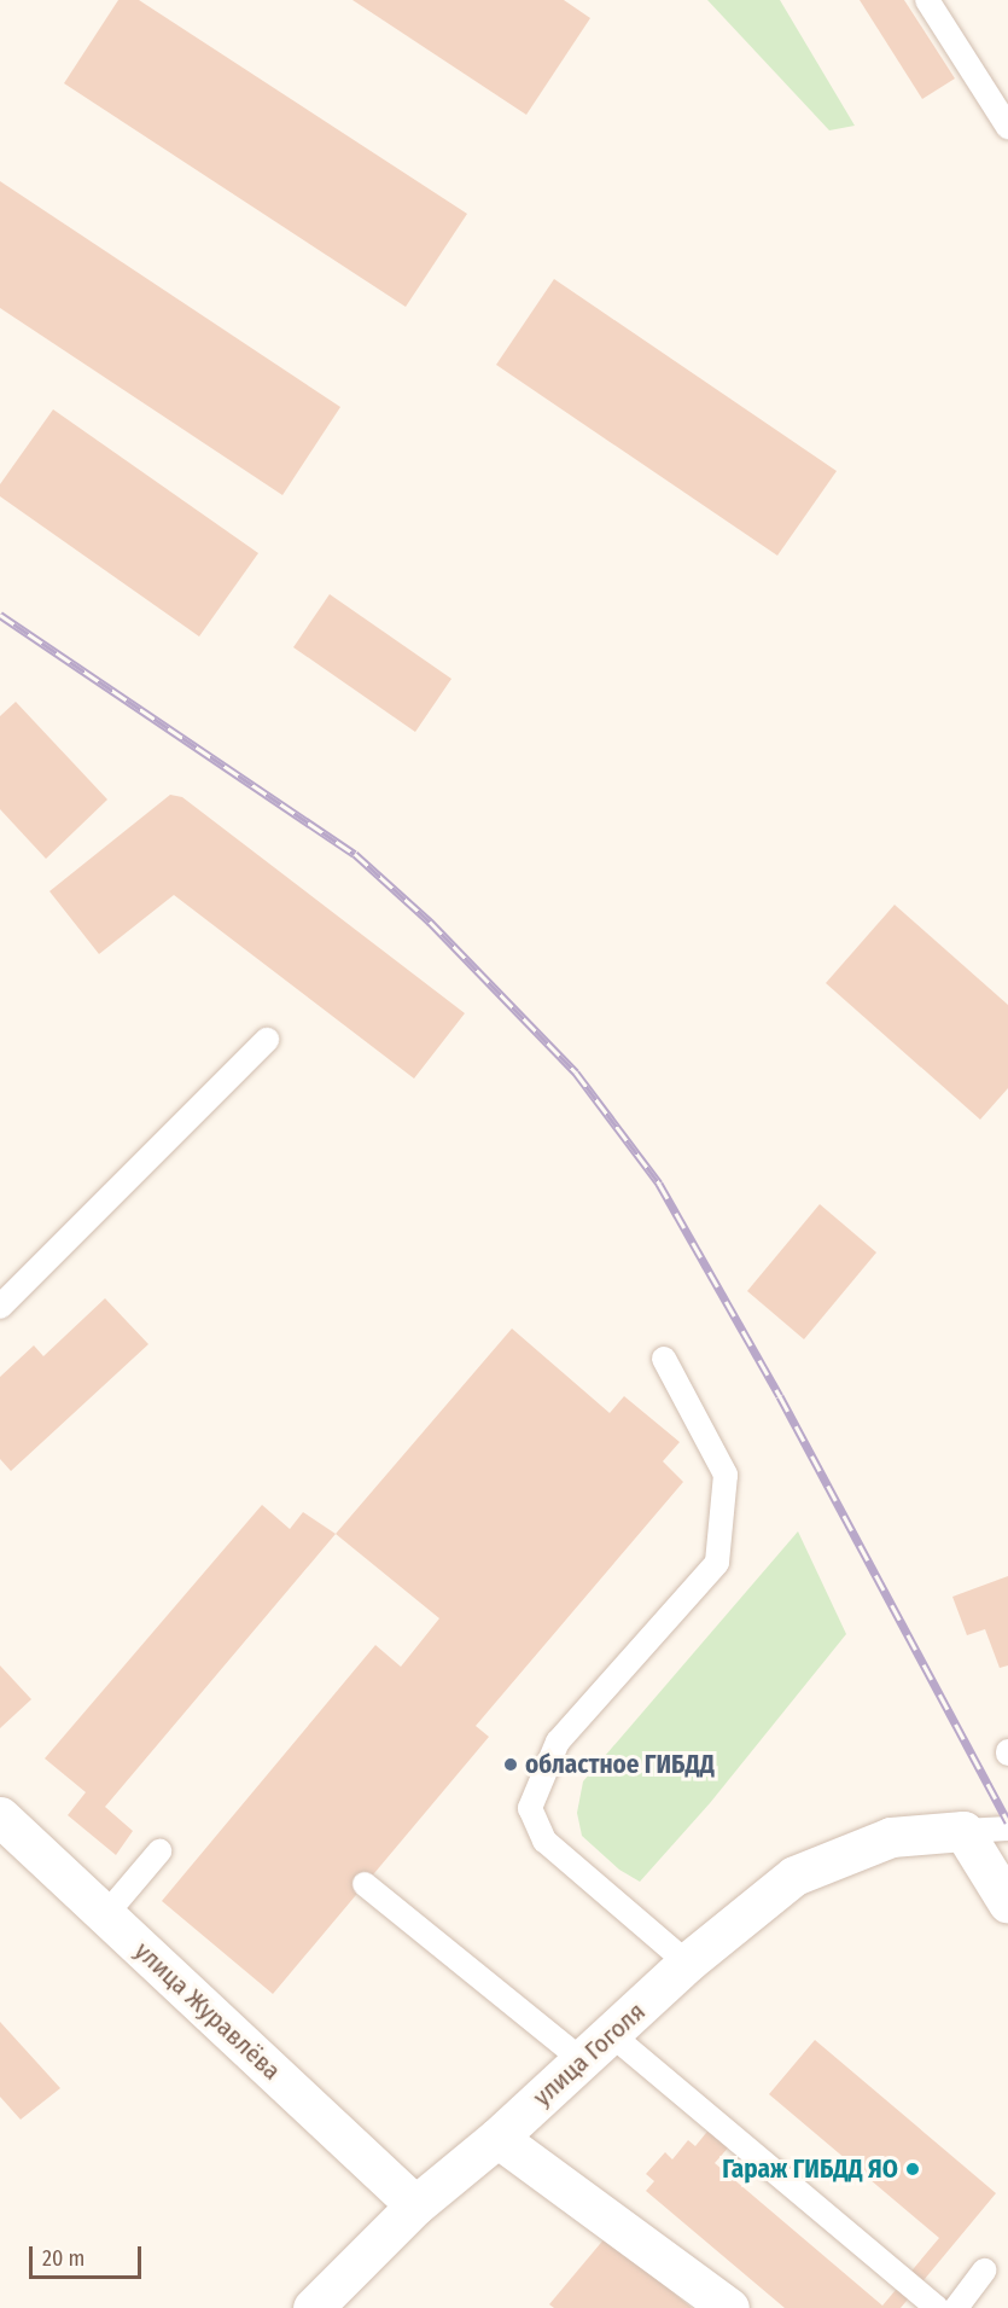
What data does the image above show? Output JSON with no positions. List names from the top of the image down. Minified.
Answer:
{"streets":{"street":["улица Журавлёва","улица Гоголя"]},"crossings":[["улица Журавлёва","улица Гоголя"]],"places":["областное ГИБДД","Гараж ГИБДД ЯО"],"scale_bar":"20 m"}
